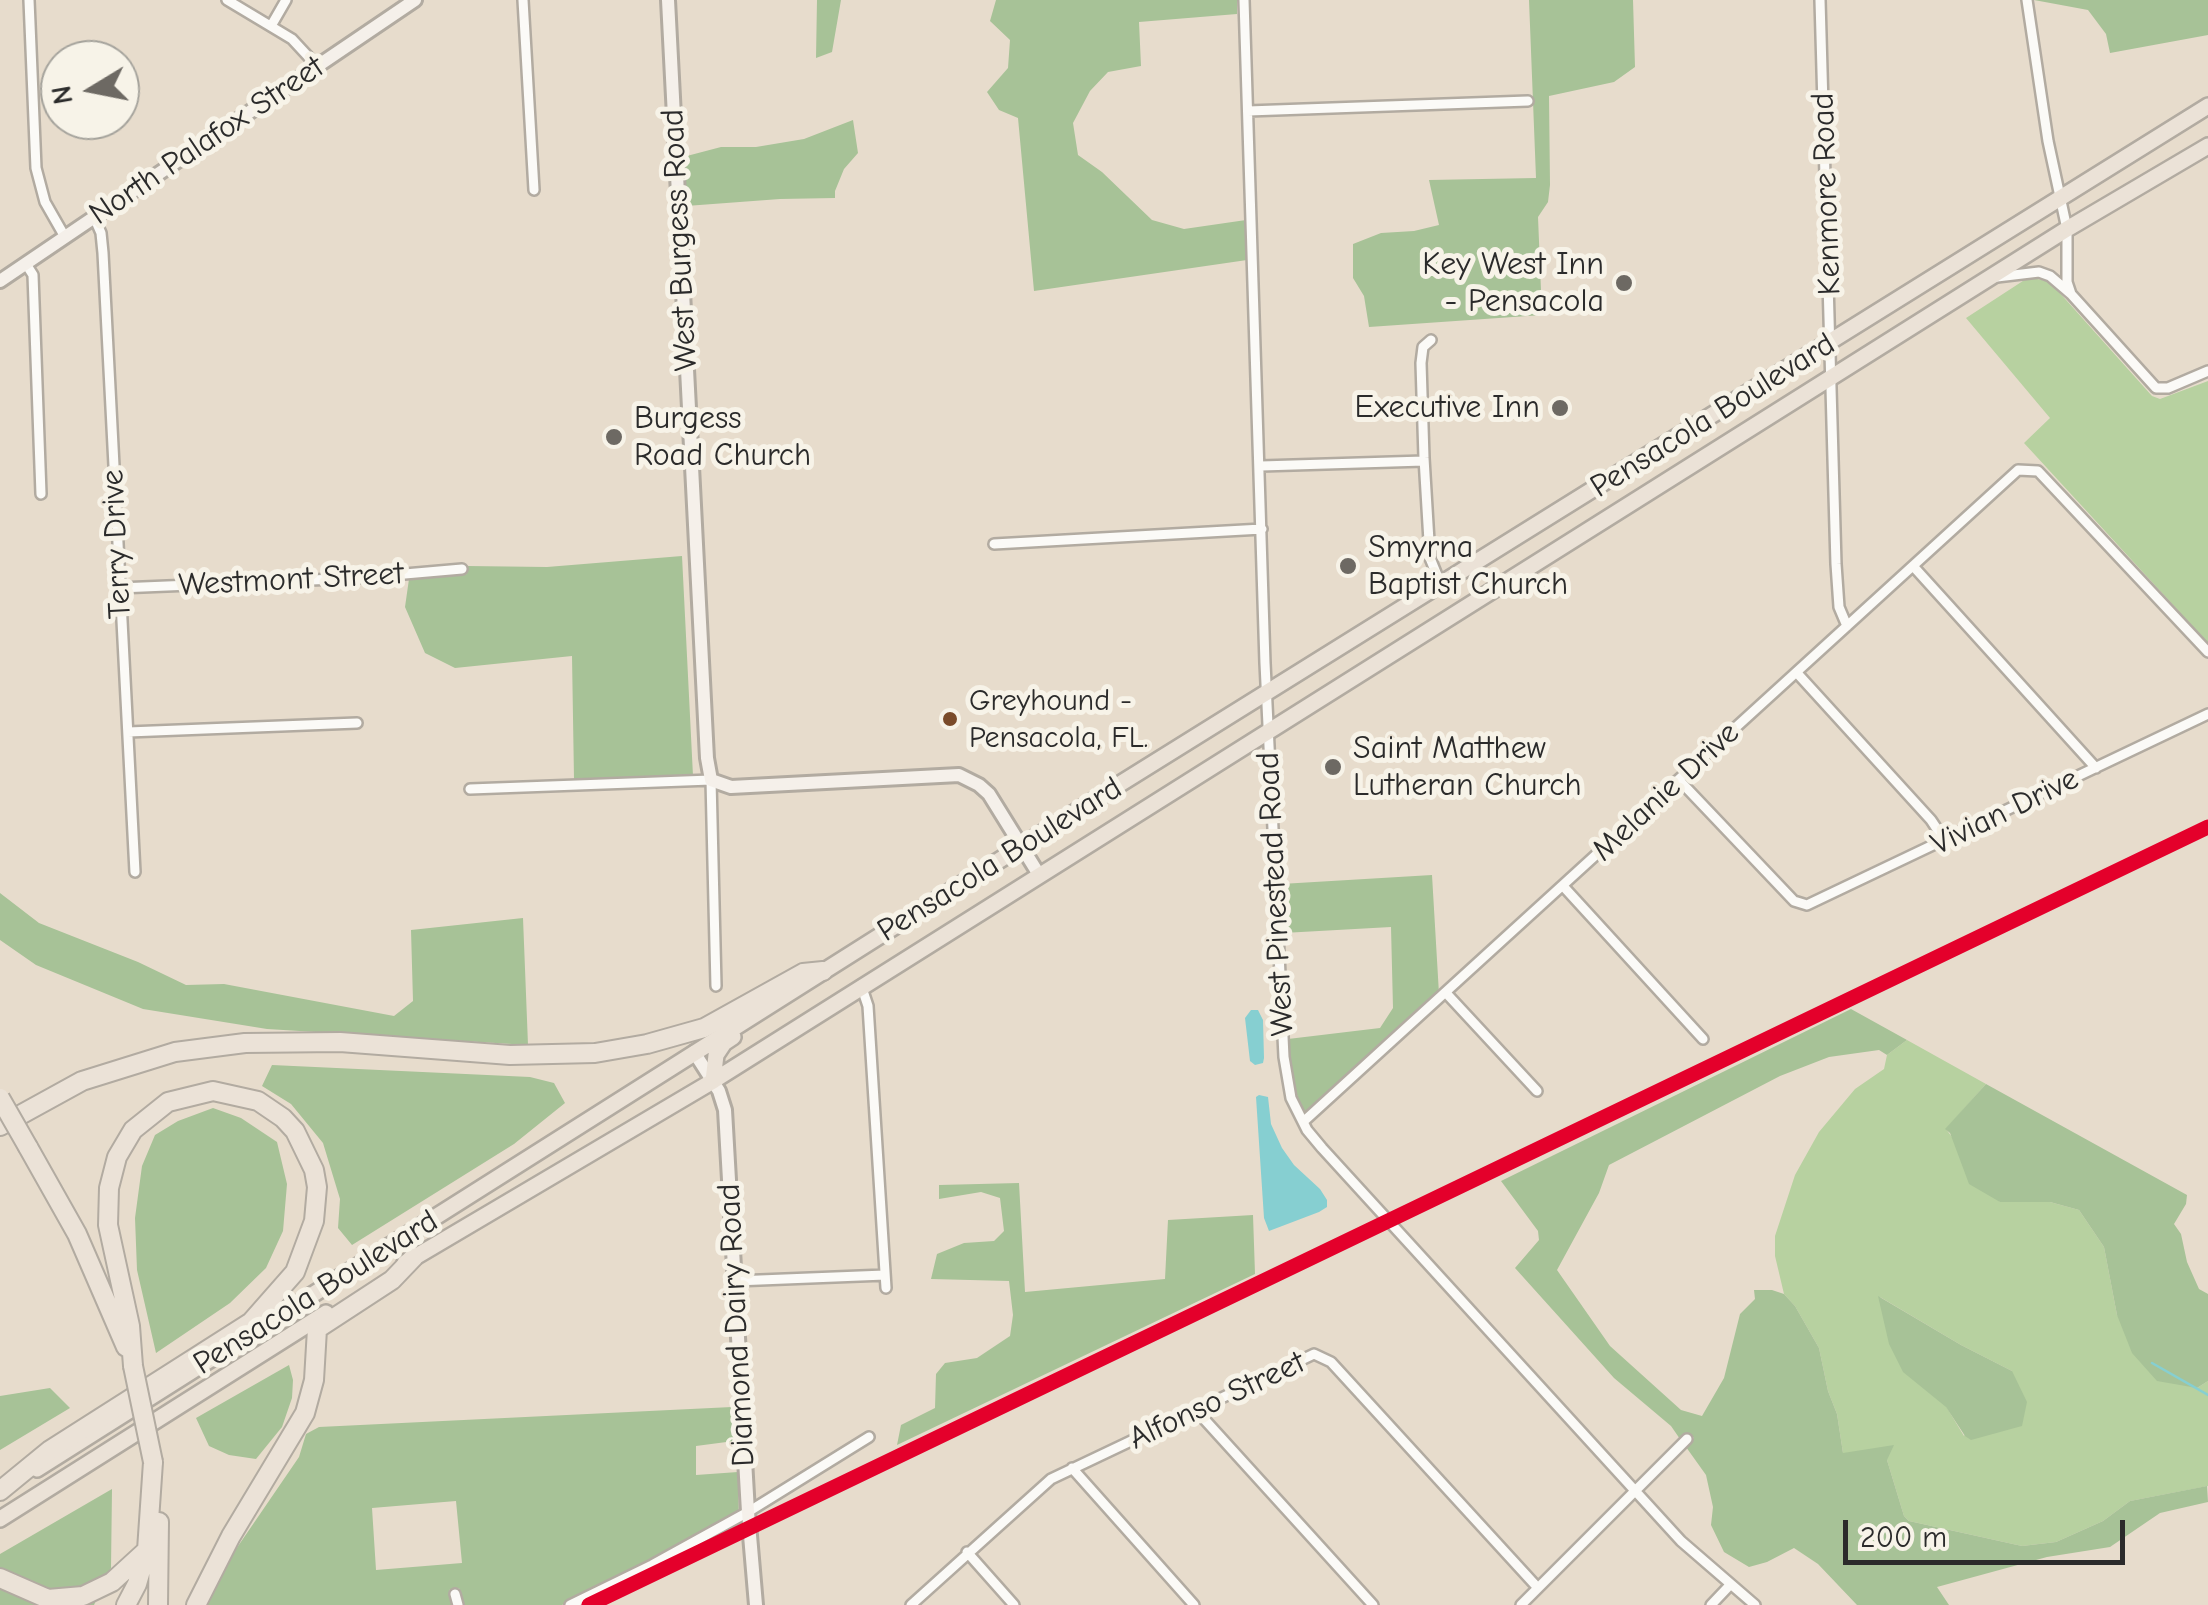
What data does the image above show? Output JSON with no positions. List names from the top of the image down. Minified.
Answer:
{"streets":{"main road":["North Palafox Street","West Burgess Road","Pensacola Boulevard","Diamond Dairy Road"],"street":["Kenmore Road","Terry Drive","Westmont Street","Melanie Drive","Vivian Drive","West Pinestead Road","Alfonso Street"]},"crossings":[["North Palafox Street","Terry Drive"],["Kenmore Road","Pensacola Boulevard"],["Kenmore Road","Melanie Drive"],["Pensacola Boulevard","West Pinestead Road"],["Pensacola Boulevard","Diamond Dairy Road"],["Terry Drive","Westmont Street"],["Melanie Drive","Vivian Drive"],["Melanie Drive","West Pinestead Road"]],"places":["Key West Inn - Pensacola","Executive Inn","Burgess Road Church","Smyrna Baptist Church","Greyhound - Pensacola, FL.","Saint Matthew Lutheran Church"],"scale_bar":"200 m","north":"left"}
